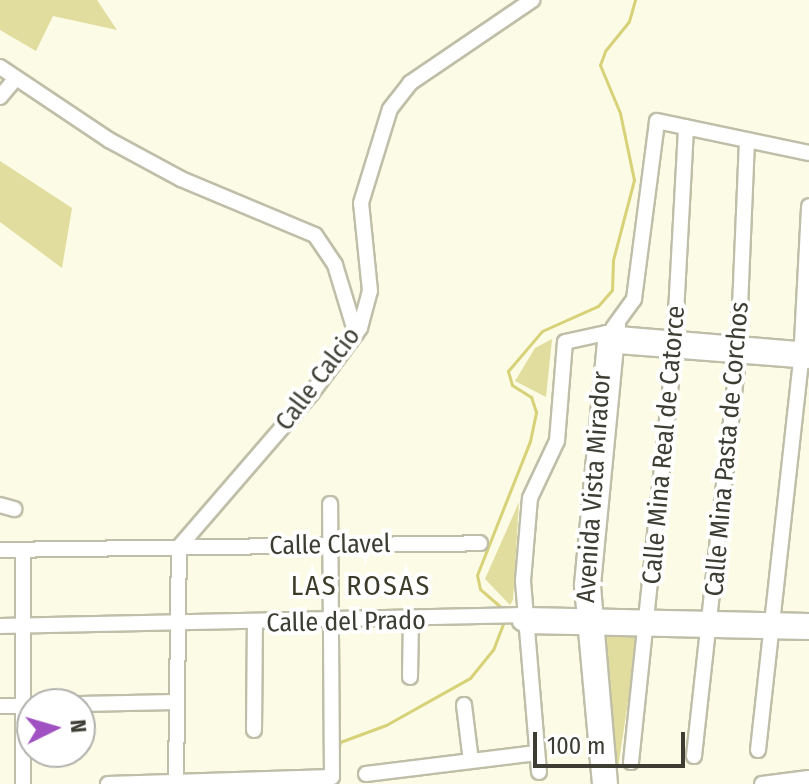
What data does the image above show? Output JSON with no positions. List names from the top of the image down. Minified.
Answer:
{"streets":{"street":["Calle Calcio","Calle Mina Real de Catorce","Calle Mina Pasta de Corchos","Avenida Vista Mirador","Calle Clavel","Calle del Prado"]},"crossings":[["Calle Calcio","Calle Clavel"],["Calle Mina Real de Catorce","Calle del Prado"],["Calle Mina Pasta de Corchos","Calle del Prado"],["Avenida Vista Mirador","Calle del Prado"]],"districts":["LAS ROSAS"],"scale_bar":"100 m","north":"right"}
